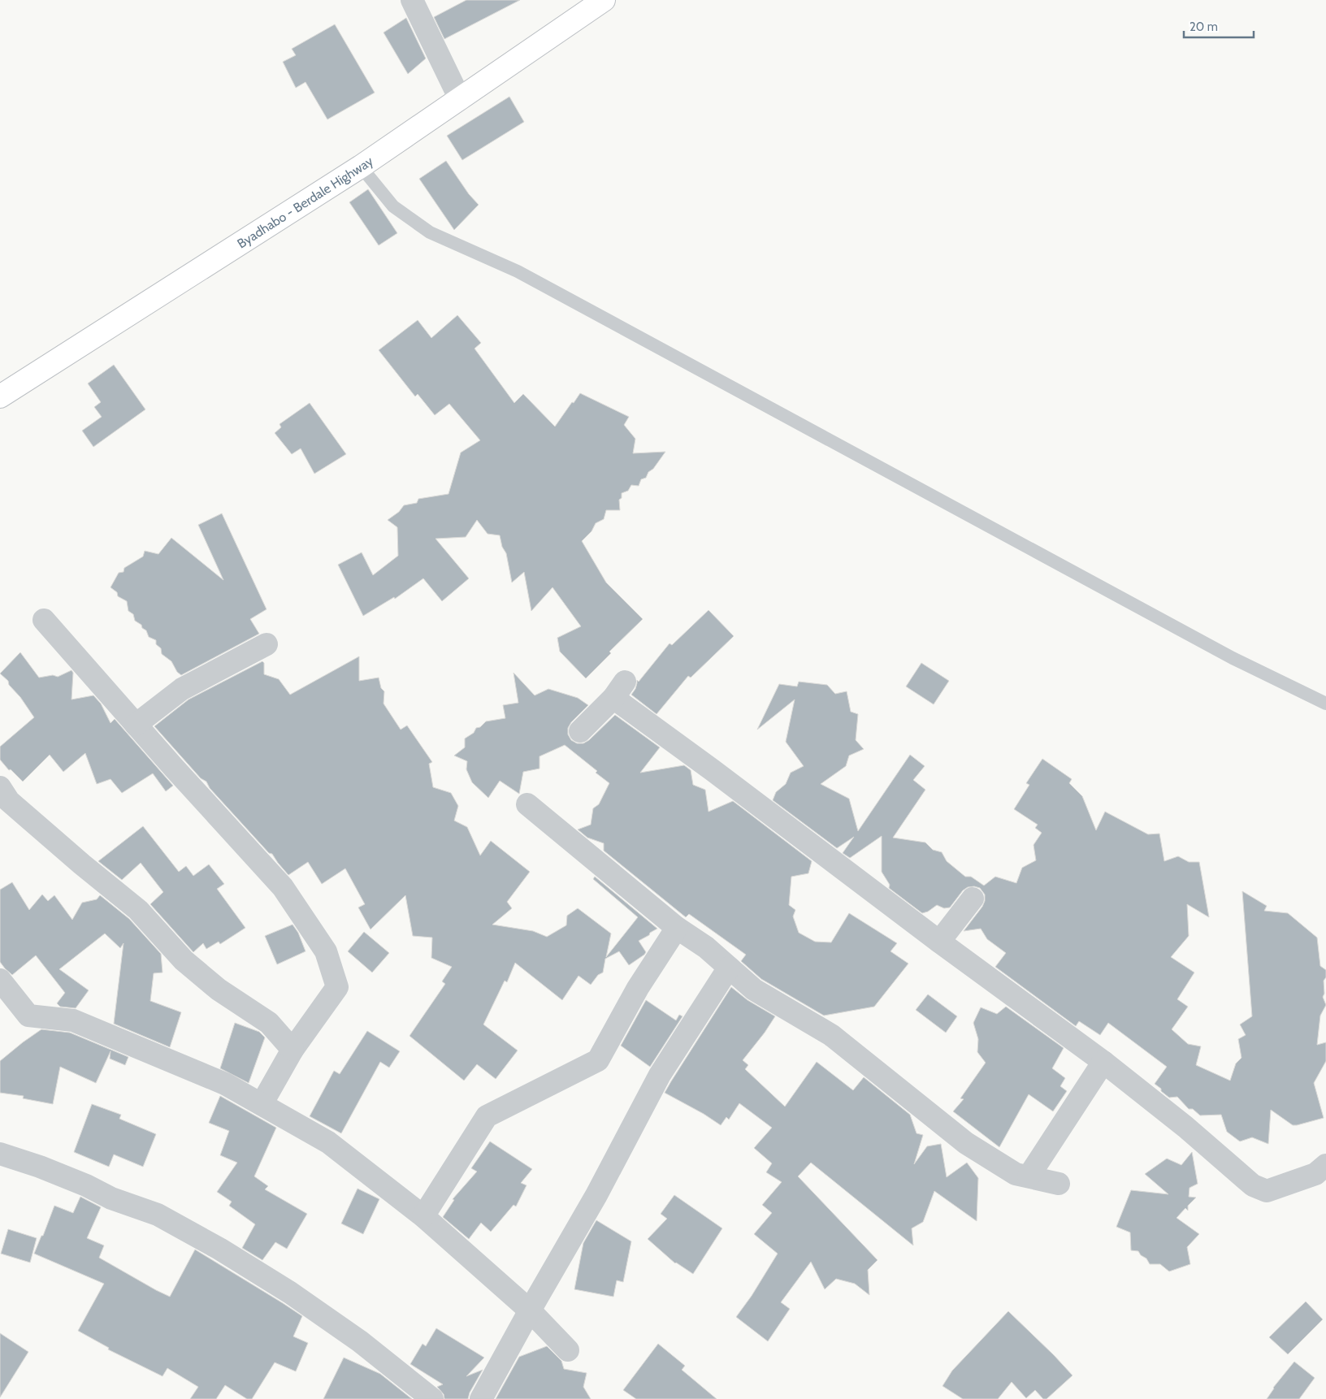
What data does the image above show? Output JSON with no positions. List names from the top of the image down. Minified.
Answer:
{"streets":{"main road":["Byadhabo - Berdale Highway"]},"scale_bar":"20 m"}
